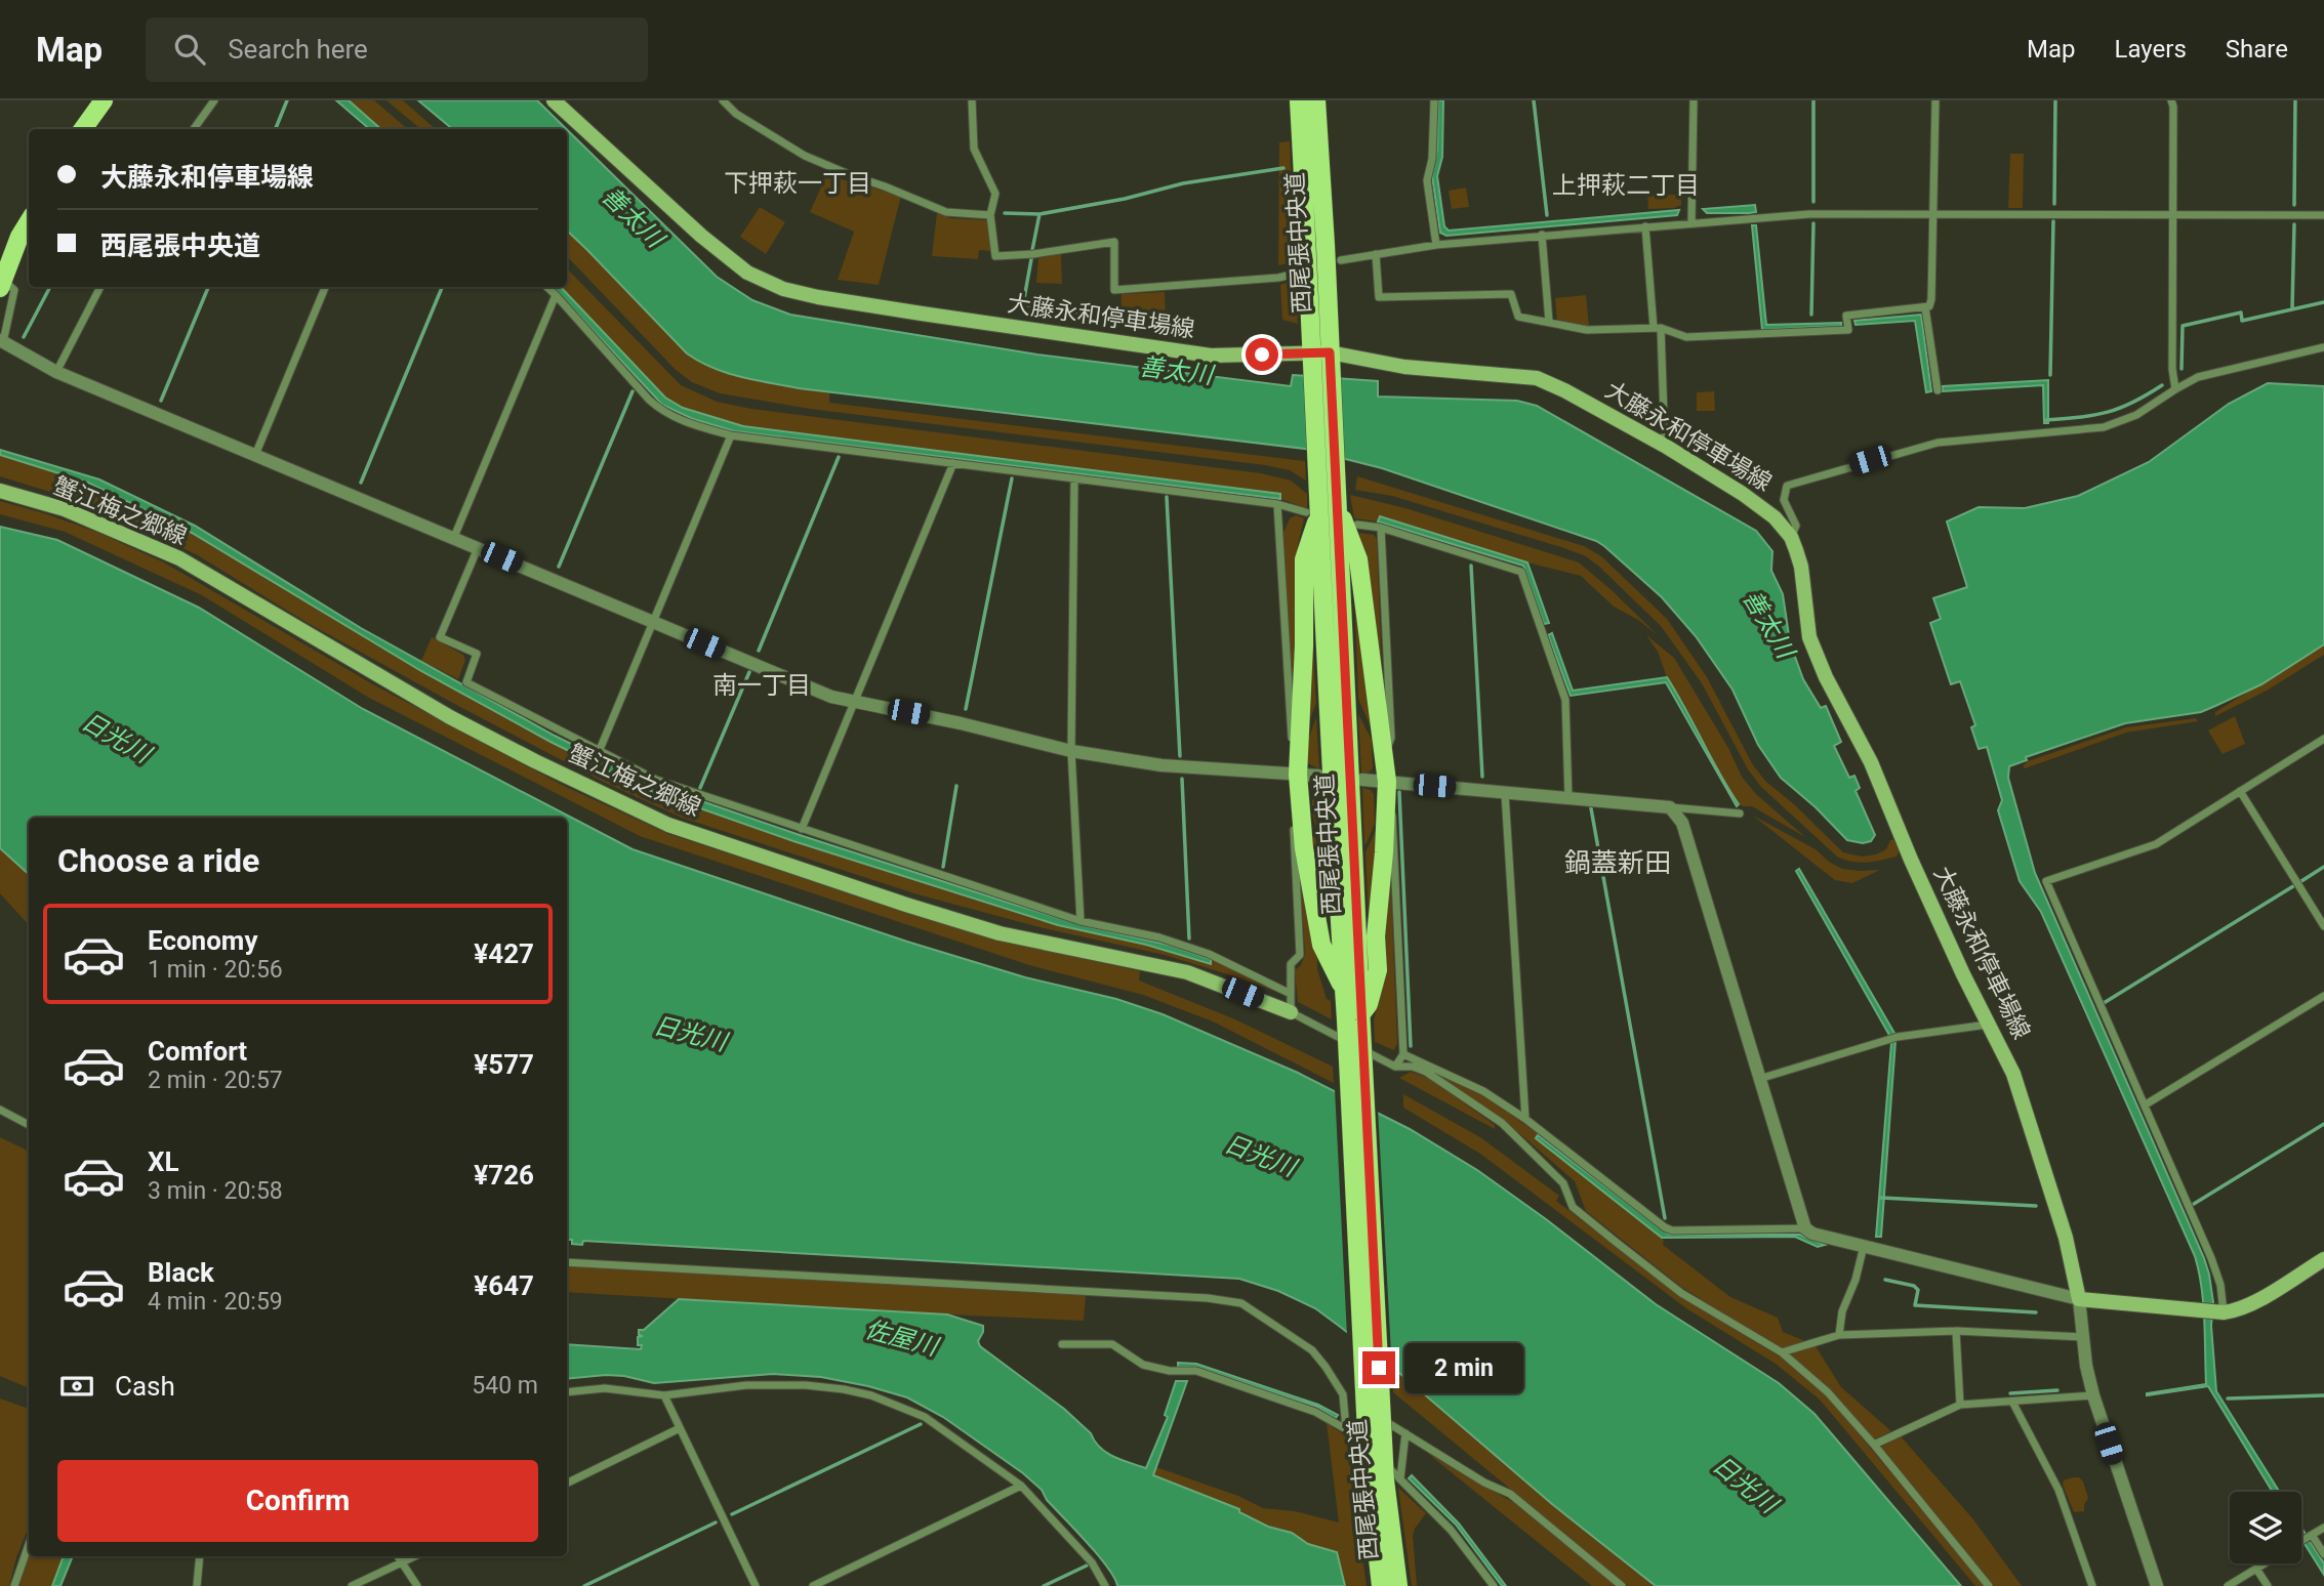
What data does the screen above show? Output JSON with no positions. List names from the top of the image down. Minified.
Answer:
{"streets":{"main road":["西尾張中央道","大藤永和停車場線","蟹江梅之郷線"]},"crossings":[["西尾張中央道","大藤永和停車場線"]],"districts":["下押萩一丁目","上押萩二丁目","南一丁目","鍋蓋新田"],"water":["善太川","日光川","佐屋川"],"page":{"header":"Map","search":"Search here","nav":["Map","Layers","Share"],"banner":["大藤永和停車場線","西尾張中央道"],"heading":"Choose a ride","list":[{"name":"Economy","note":"1 min · 20:56","value":"¥427"},{"name":"Comfort","note":"2 min · 20:57","value":"¥577"},{"name":"XL","note":"3 min · 20:58","value":"¥726"},{"name":"Black","note":"4 min · 20:59","value":"¥647"}],"bubble":"2 min","pay":["Cash","540 m"],"buttons":"Confirm"}}
